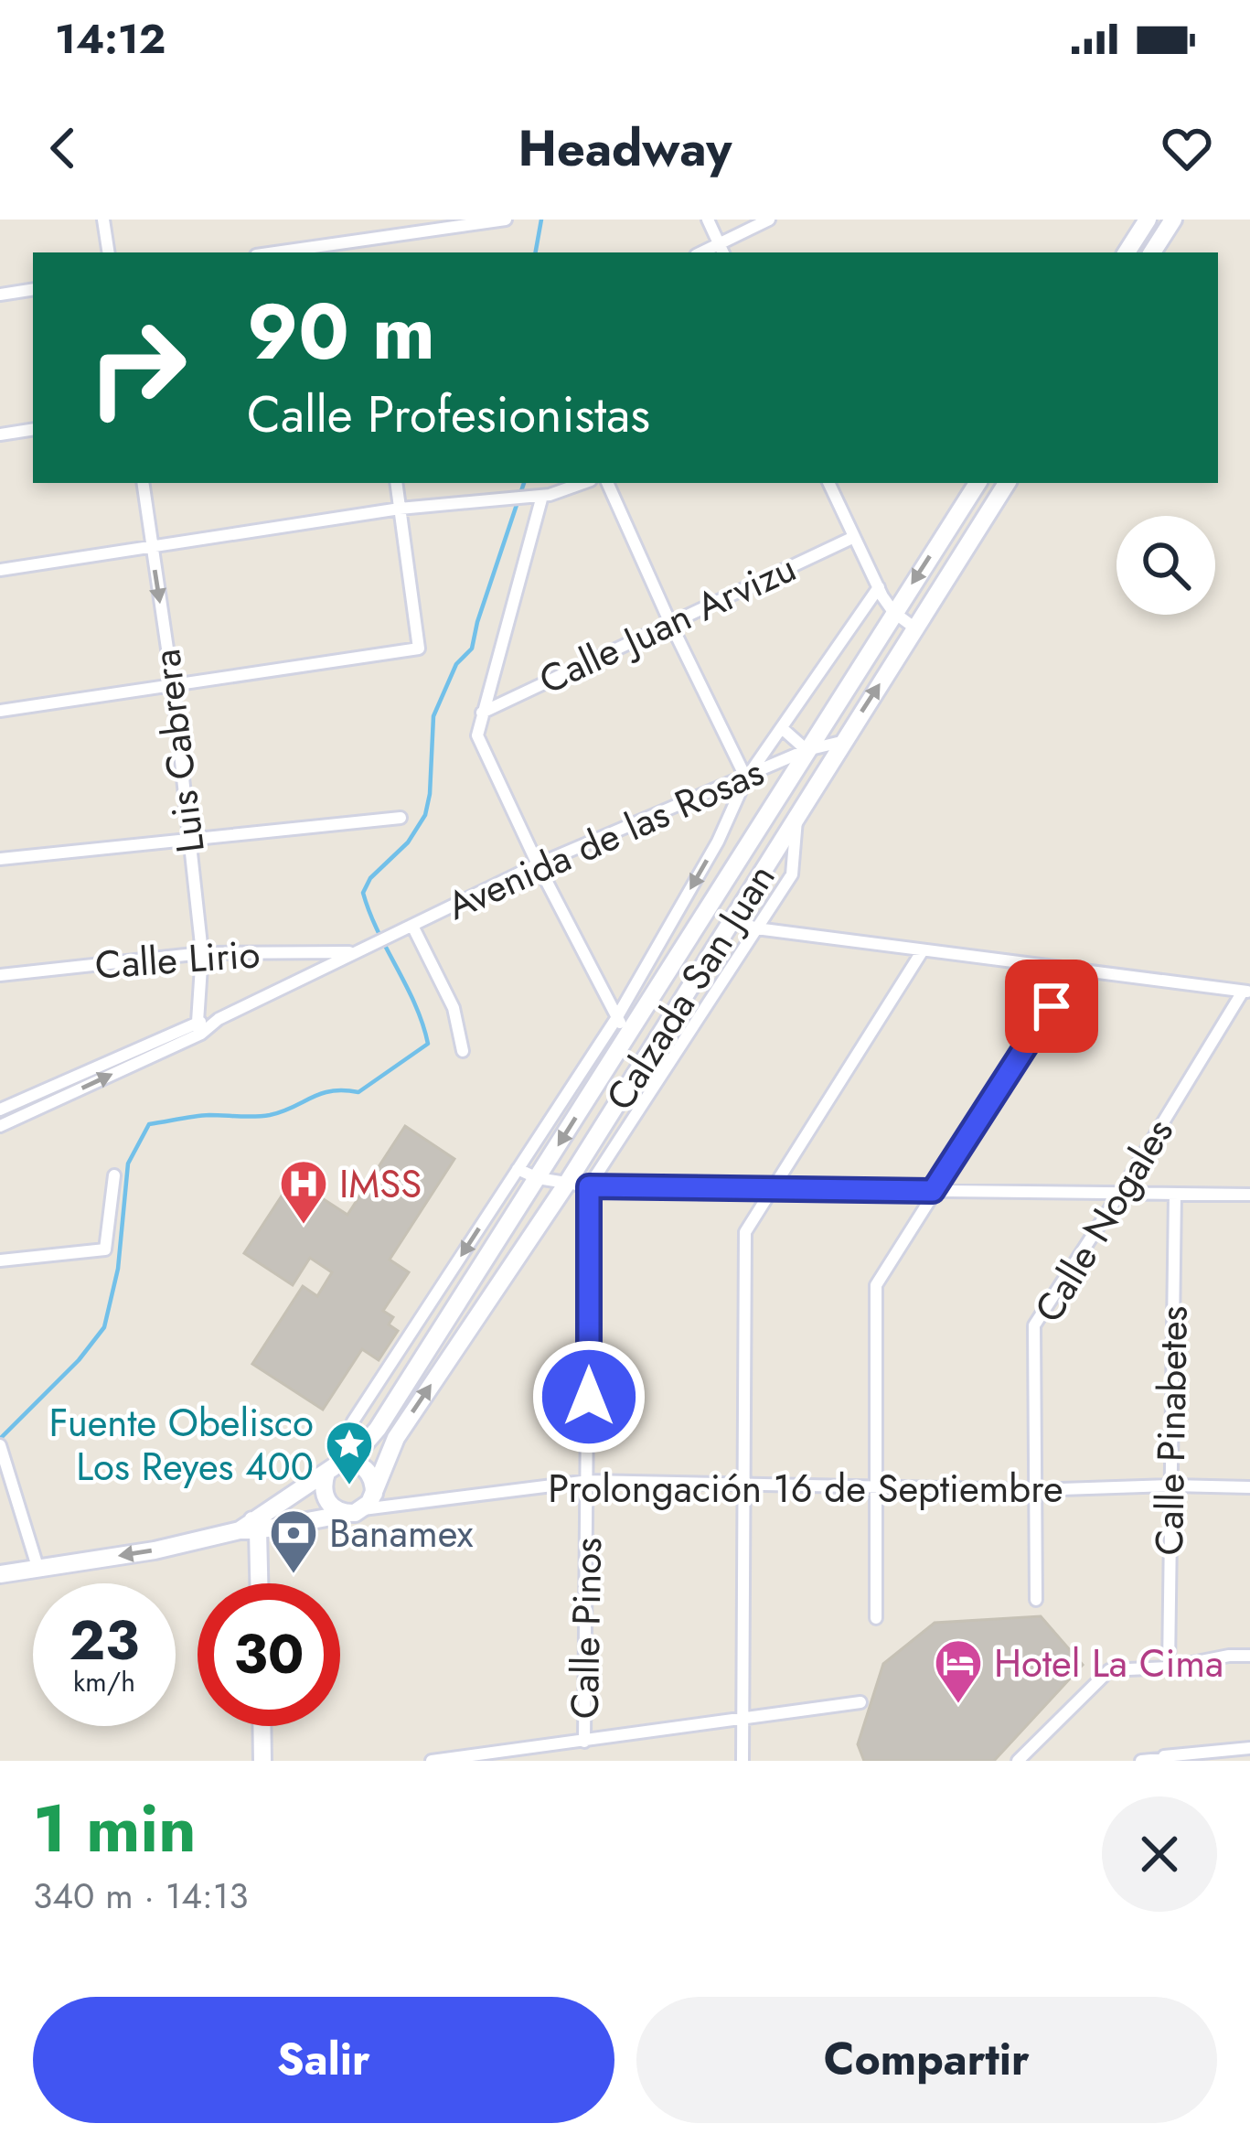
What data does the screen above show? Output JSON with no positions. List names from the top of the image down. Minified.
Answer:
{"streets":{"main road":["Calzada San Juan"],"street":["Calle Juan Arvizu","Luis Cabrera","Avenida de las Rosas","Calle Lirio","Calle Nogales","Calle Pinabetes","Prolongación 16 de Septiembre","Calle Pinos"]},"crossings":[["Luis Cabrera","Calle Lirio"],["Avenida de las Rosas","Calle Lirio"],["Avenida de las Rosas","Calzada San Juan"],["Calzada San Juan","Prolongación 16 de Septiembre"],["Calle Nogales","Prolongación 16 de Septiembre"],["Calle Pinabetes","Prolongación 16 de Septiembre"],["Prolongación 16 de Septiembre","Calle Pinos"]],"places":{"hospital":["IMSS"],"place":["Fuente Obelisco Los Reyes 400"],"bank":["Banamex"],"hotel":["Hotel La Cima"]},"page":{"status":"14:12","header":"Headway","turn":["90 m","Calle Profesionistas"],"speed":"23 km/h","limit":"30","heading":["1 min","340 m · 14:13"],"buttons":["Salir","Compartir"]}}
